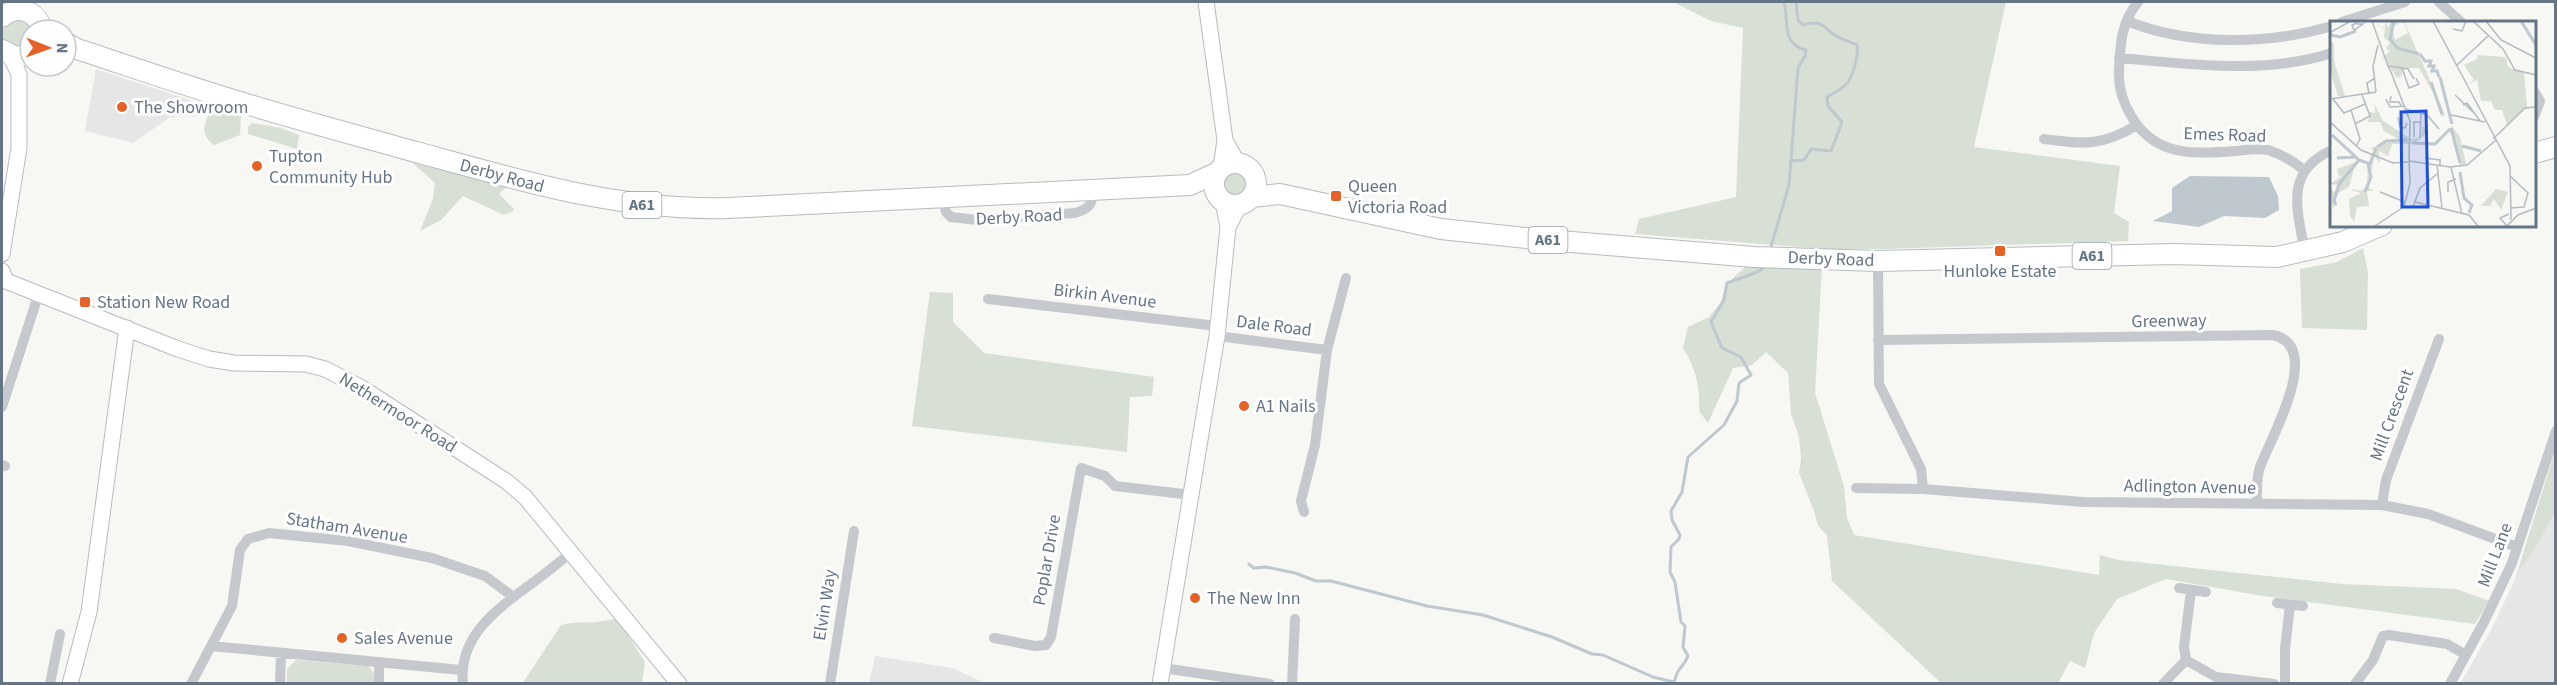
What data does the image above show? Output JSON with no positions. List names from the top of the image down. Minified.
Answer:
{"streets":{"highway":["Derby Road","A61"],"street":["Emes Road","Birkin Avenue","Greenway","Dale Road","Nethermoor Road","Mill Crescent","Adlington Avenue","Statham Avenue","Mill Lane","Poplar Drive","Elvin Way"]},"crossings":[["Derby Road","A61"],["Birkin Avenue","Dale Road"],["Greenway","Adlington Avenue"],["Mill Crescent","Adlington Avenue"],["Adlington Avenue","Mill Lane"]],"places":{"other":["The Showroom","Tupton Community Hub","A1 Nails","The New Inn","Sales Avenue"],"transit":["Queen Victoria Road","Hunloke Estate","Station New Road"]},"north":"right"}
